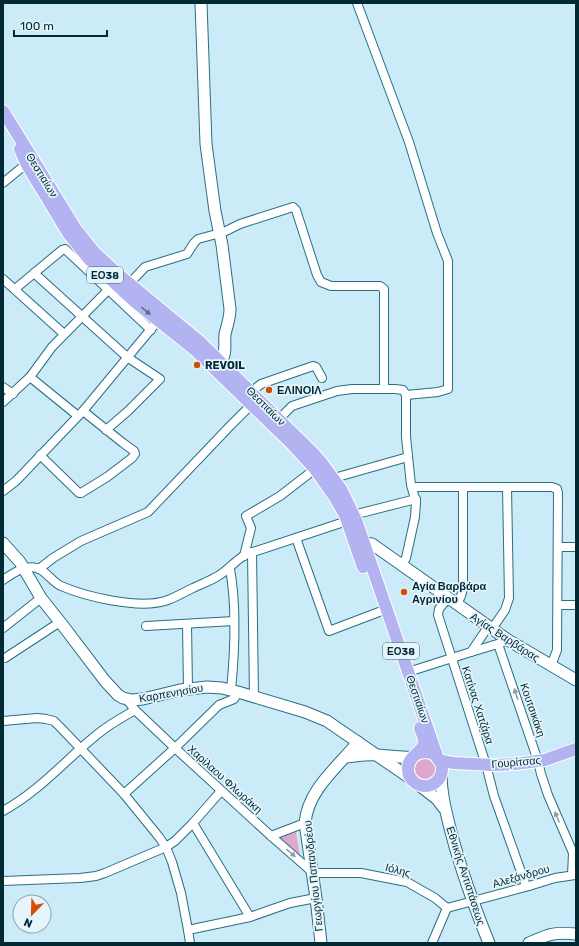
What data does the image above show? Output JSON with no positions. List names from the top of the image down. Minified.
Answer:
{"streets":{"main road":["Θεστιαίων","ΕΟ38","Αγίας Βαρβάρας","Καρπενησίου","Γουρίτσας","Γεωργίου Παπανδρέου","Εθνικής Αντιστάσεως"],"street":["Κατίνας Χατζάρα","Κουτσικάκη","Χαρίλαου Φλωράκη","Ιόλης","Αλεξάνδρου"]},"crossings":[["Θεστιαίων","ΕΟ38"],["Θεστιαίων","Αγίας Βαρβάρας"],["Θεστιαίων","Καρπενησίου"],["Θεστιαίων","Γουρίτσας"],["Θεστιαίων","Εθνικής Αντιστάσεως"],["ΕΟ38","Καρπενησίου"],["ΕΟ38","Γουρίτσας"],["ΕΟ38","Εθνικής Αντιστάσεως"],["Αγίας Βαρβάρας","Κατίνας Χατζάρα"],["Αγίας Βαρβάρας","Κουτσικάκη"],["Καρπενησίου","Γουρίτσας"],["Καρπενησίου","Χαρίλαου Φλωράκη"],["Καρπενησίου","Εθνικής Αντιστάσεως"],["Κατίνας Χατζάρα","Γουρίτσας"],["Κατίνας Χατζάρα","Αλεξάνδρου"],["Κουτσικάκη","Γουρίτσας"],["Κουτσικάκη","Αλεξάνδρου"],["Γουρίτσας","Εθνικής Αντιστάσεως"],["Χαρίλαου Φλωράκη","Ιόλης"],["Χαρίλαου Φλωράκη","Γεωργίου Παπανδρέου"],["Ιόλης","Γεωργίου Παπανδρέου"],["Εθνικής Αντιστάσεως","Αλεξάνδρου"]],"one_way":["Κουτσικάκη"],"places":["REVOIL","ΕΛΙΝΟΙΛ","Αγία Βαρβάρα Αγρινίου"],"scale_bar":"100 m","north":"bottom left"}
